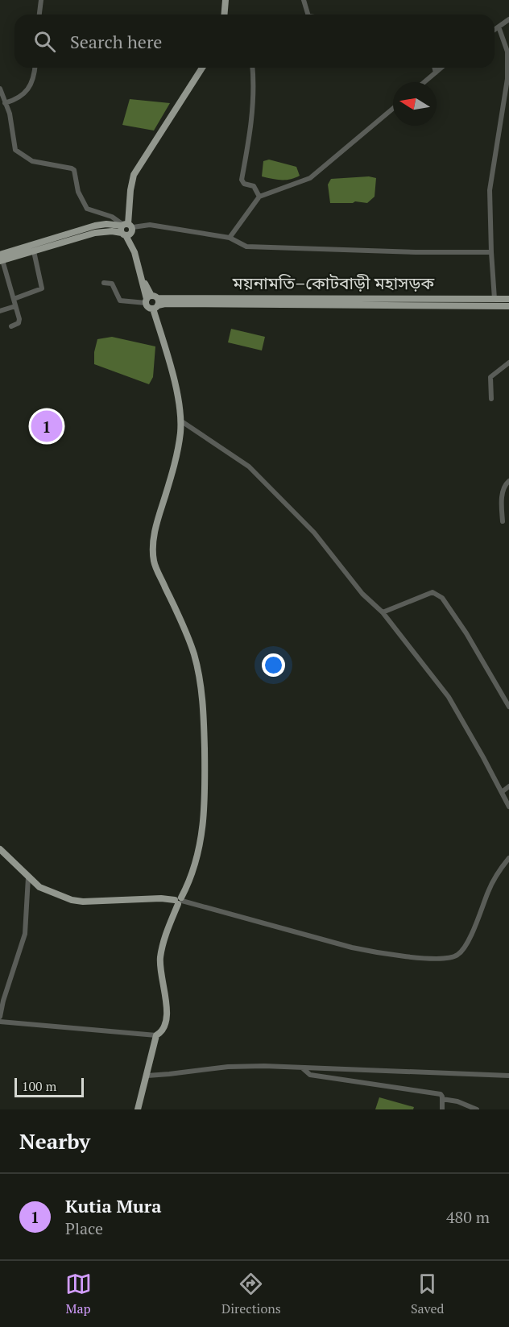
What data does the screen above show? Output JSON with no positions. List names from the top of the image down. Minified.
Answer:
{"streets":{"main road":["ময়নামতি–কোটবাড়ী মহাসড়ক"]},"scale_bar":"100 m","north":"left","page":{"search":"Search here","pins":"1","scale":"100 m","heading":"Nearby","list":[{"mark":"1","name":"Kutia Mura","note":"Place","value":"480 m"}],"nav":["Map","Directions","Saved"]}}
